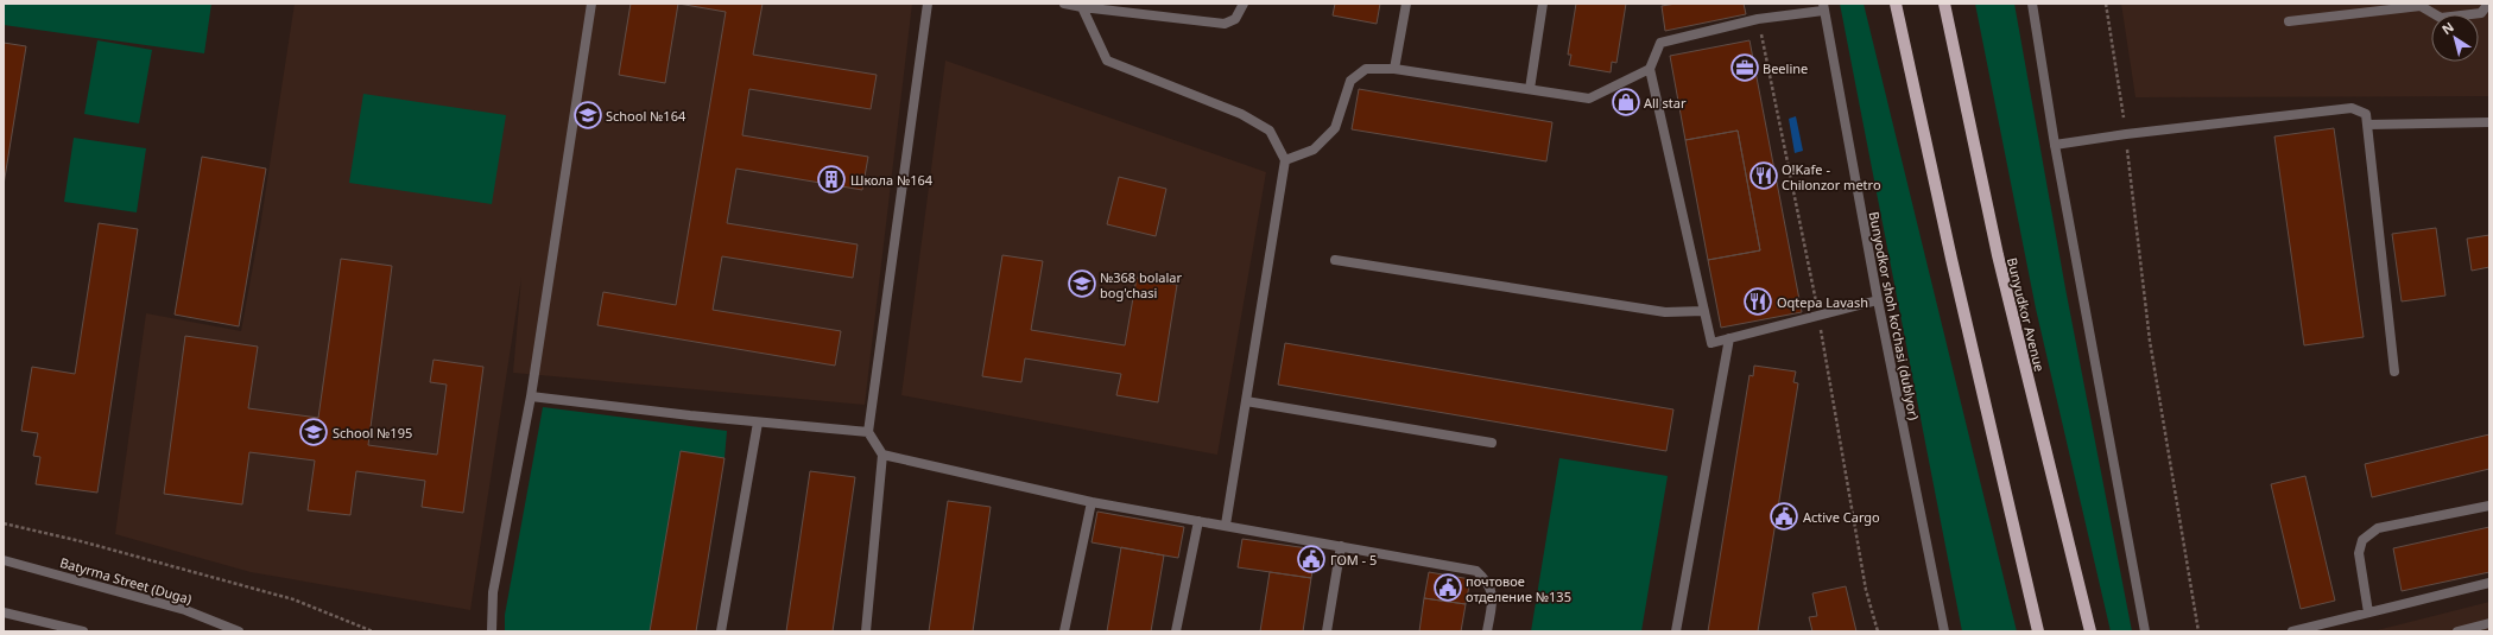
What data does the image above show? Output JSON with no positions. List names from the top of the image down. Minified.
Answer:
{"streets":{"main road":["Bunyudkor Avenue"],"street":["Bunyodkor shoh koʻchasi (dublyor)","Batyrma Street (Duga)"]},"places":{"office":["Beeline"],"shop":["All star"],"school or university":["School №164","№368 bolalar bog'chasi","School №195"],"restaurant":["O!Kafe - Chilonzor metro","Oqtepa Lavash"],"building":["Школа №164"],"public building":["Active Cargo","ГОМ - 5","почтовое отделение №135"]},"north":"top left"}
